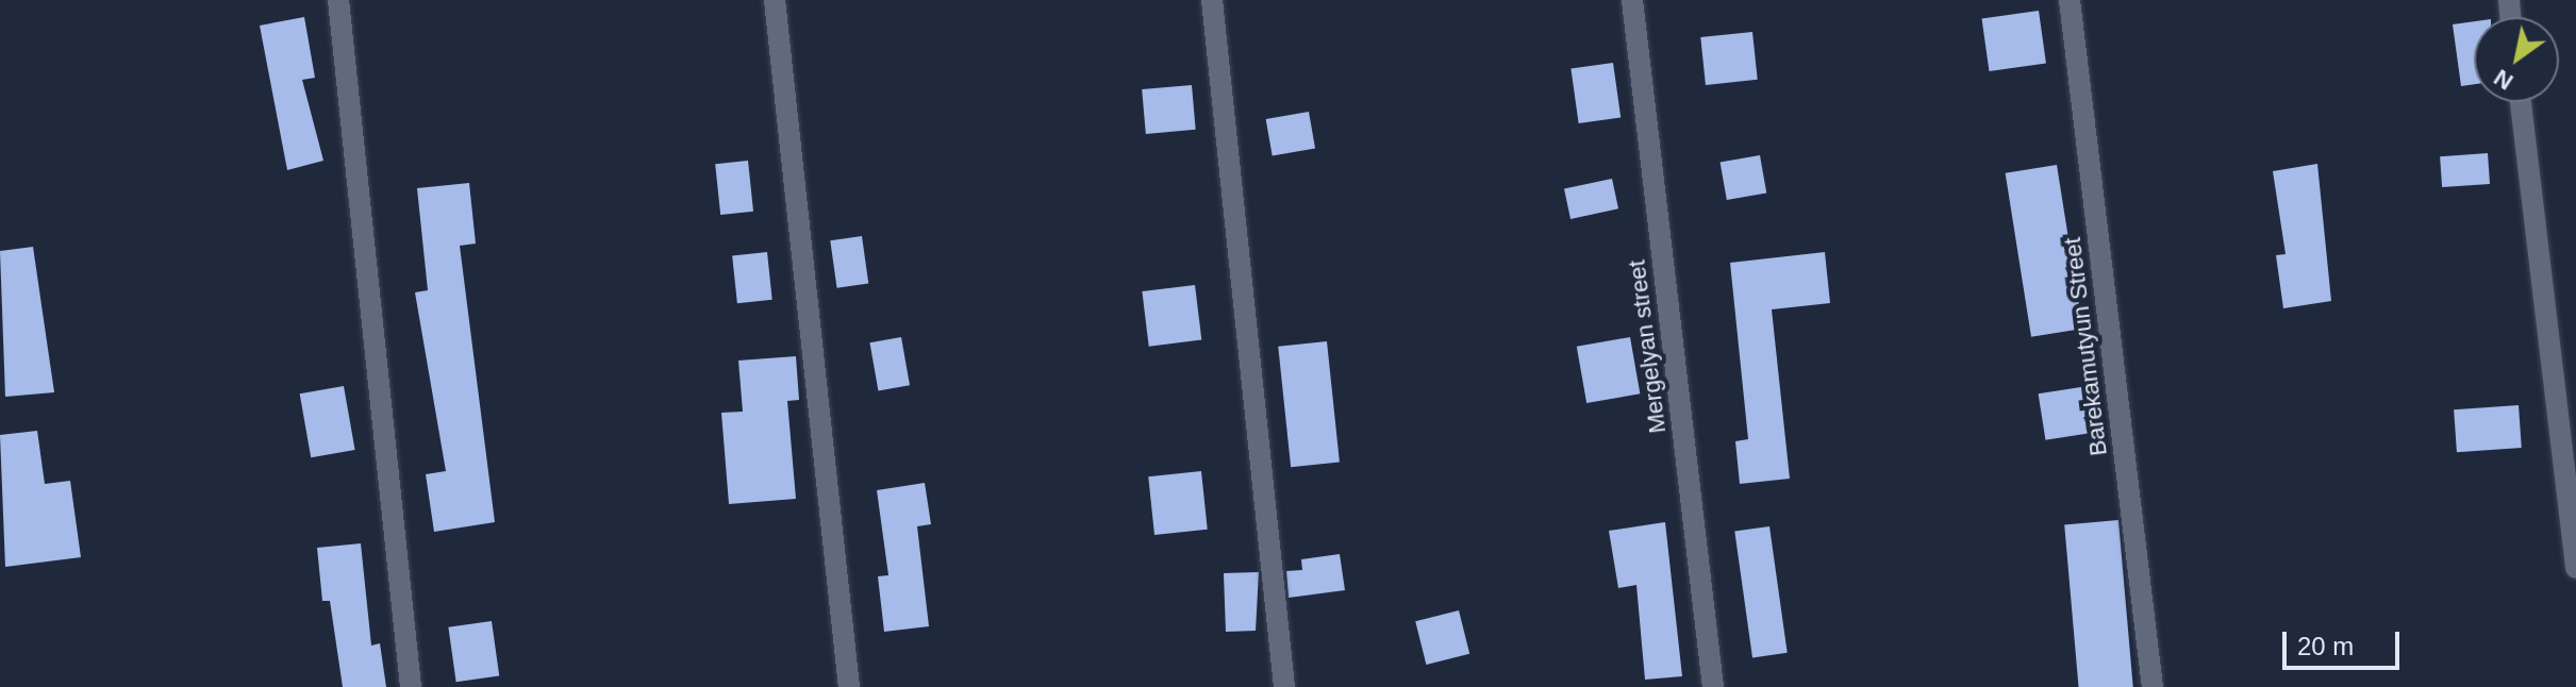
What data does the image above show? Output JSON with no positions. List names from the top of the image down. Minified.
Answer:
{"streets":{"street":["Mergelyan street","Barekamutyun Street"]},"scale_bar":"20 m","north":"bottom left"}
